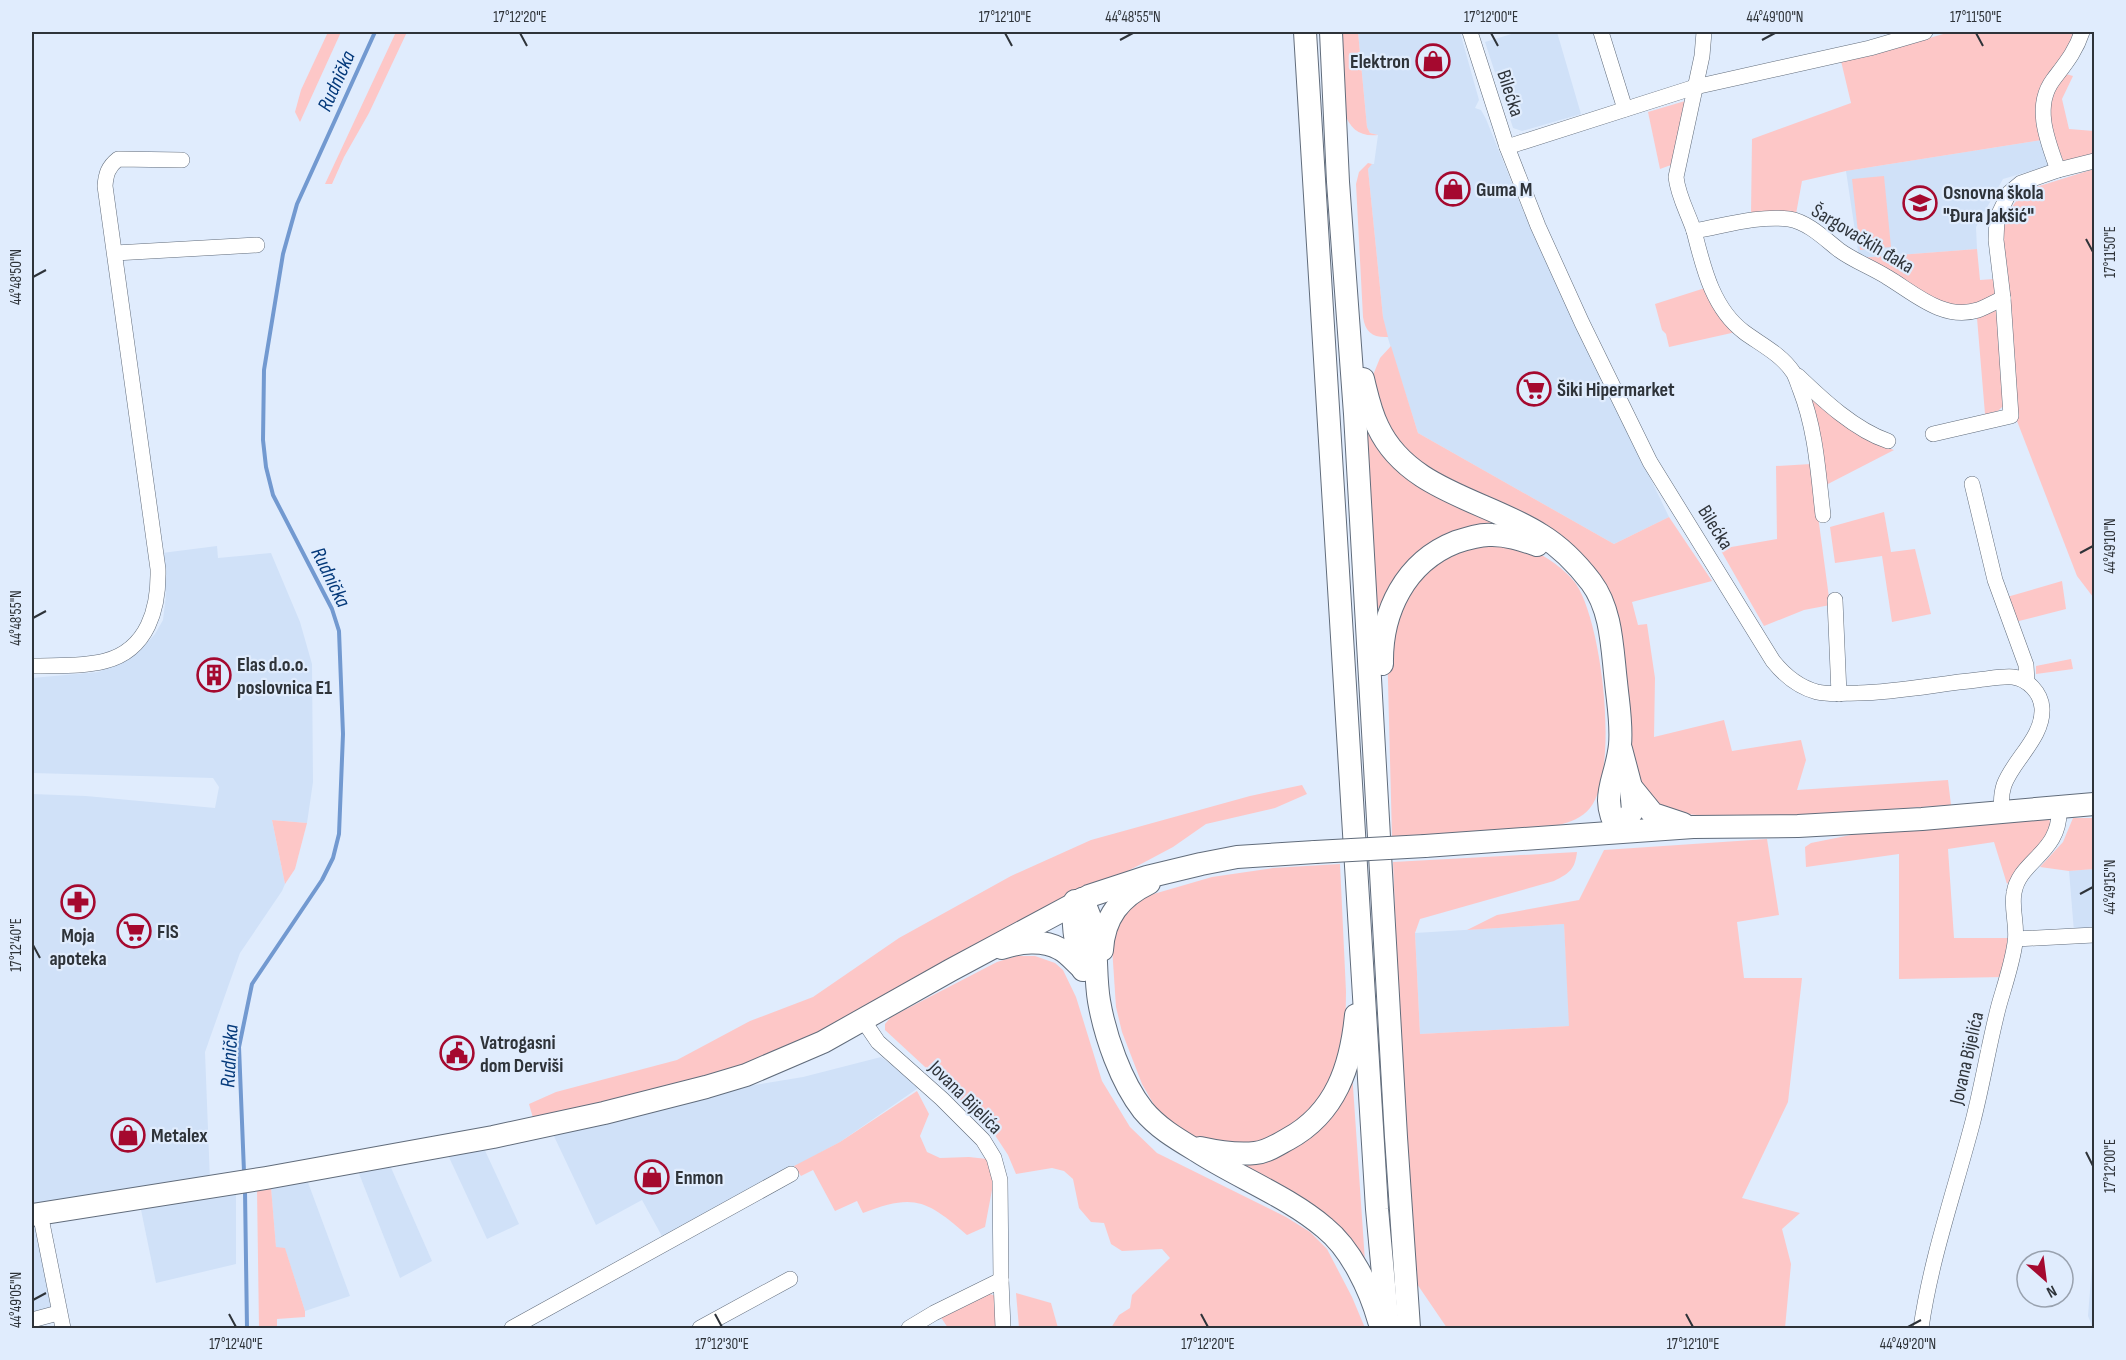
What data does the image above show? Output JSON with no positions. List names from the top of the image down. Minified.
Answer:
{"streets":{"street":["Bilećka","Šargovačkih đaka","Jovana Bijelića"]},"water":["Rudnička"],"places":{"shop":["Elektron","Guma M","Metalex","Enmon"],"school or university":["Osnovna škola \"Đura Jakšić\""],"supermarket":["Šiki Hipermarket","FIS"],"building":["Elas d.o.o. poslovnica E1"],"pharmacy":["Moja apoteka"],"public building":["Vatrogasni dom Derviši"]},"north":"bottom right","coordinates":["17°12'20\"E","17°12'10\"E","44°48'55\"N","17°12'00\"E","44°49'00\"N","17°11'50\"E","44°48'50\"N","44°49'10\"N","44°49'15\"N","17°12'40\"E","44°49'05\"N","17°12'30\"E","44°49'20\"N"]}
